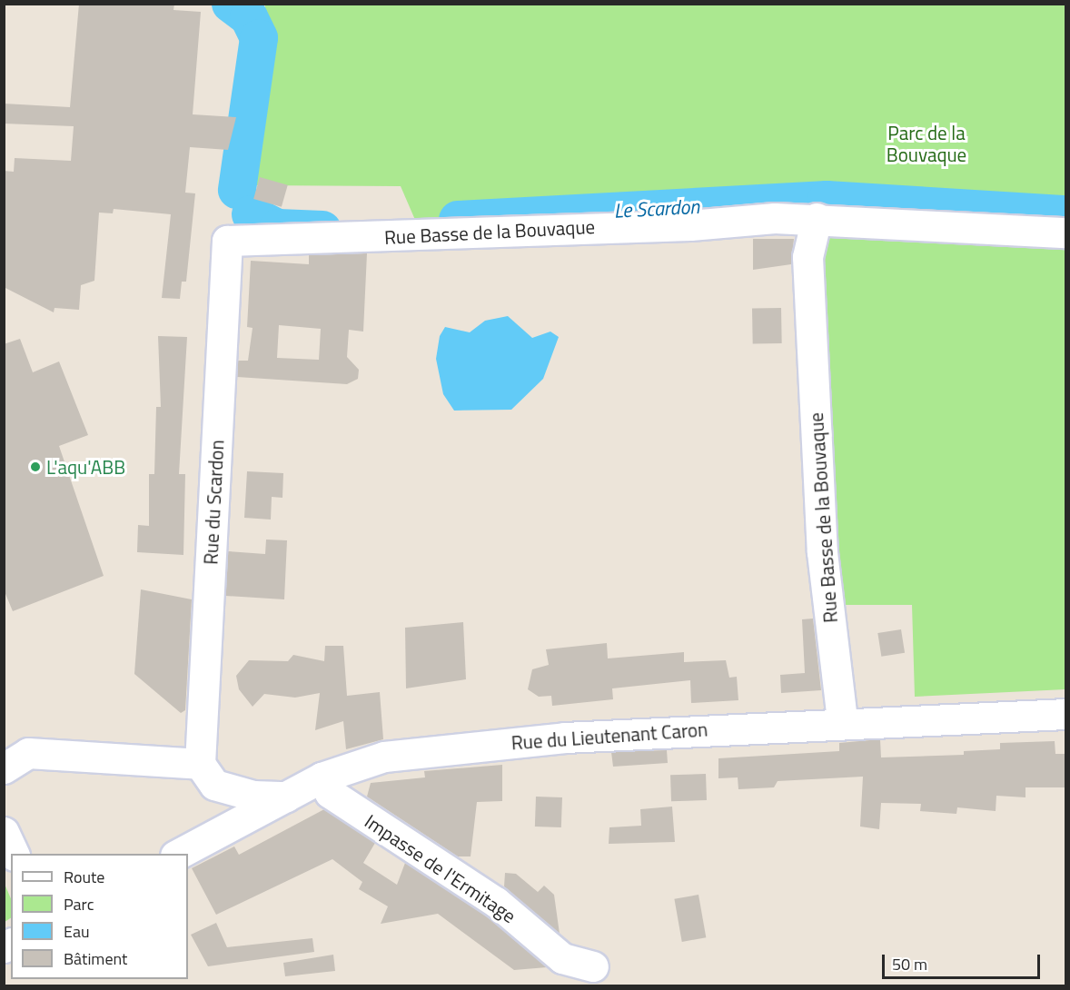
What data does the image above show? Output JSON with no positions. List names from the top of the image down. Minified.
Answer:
{"streets":{"street":["Rue Basse de la Bouvaque","Rue du Scardon","Rue du Lieutenant Caron","Impasse de l'Ermitage"]},"crossings":[["Rue Basse de la Bouvaque","Rue du Scardon"],["Rue Basse de la Bouvaque","Rue du Lieutenant Caron"],["Rue du Scardon","Rue du Lieutenant Caron"],["Rue du Lieutenant Caron","Impasse de l'Ermitage"]],"water":["Le Scardon"],"parks":["Parc de la Bouvaque"],"places":["L'aqu'ABB"],"legend":["Route","Parc","Eau","Bâtiment"],"scale_bar":"50 m"}
